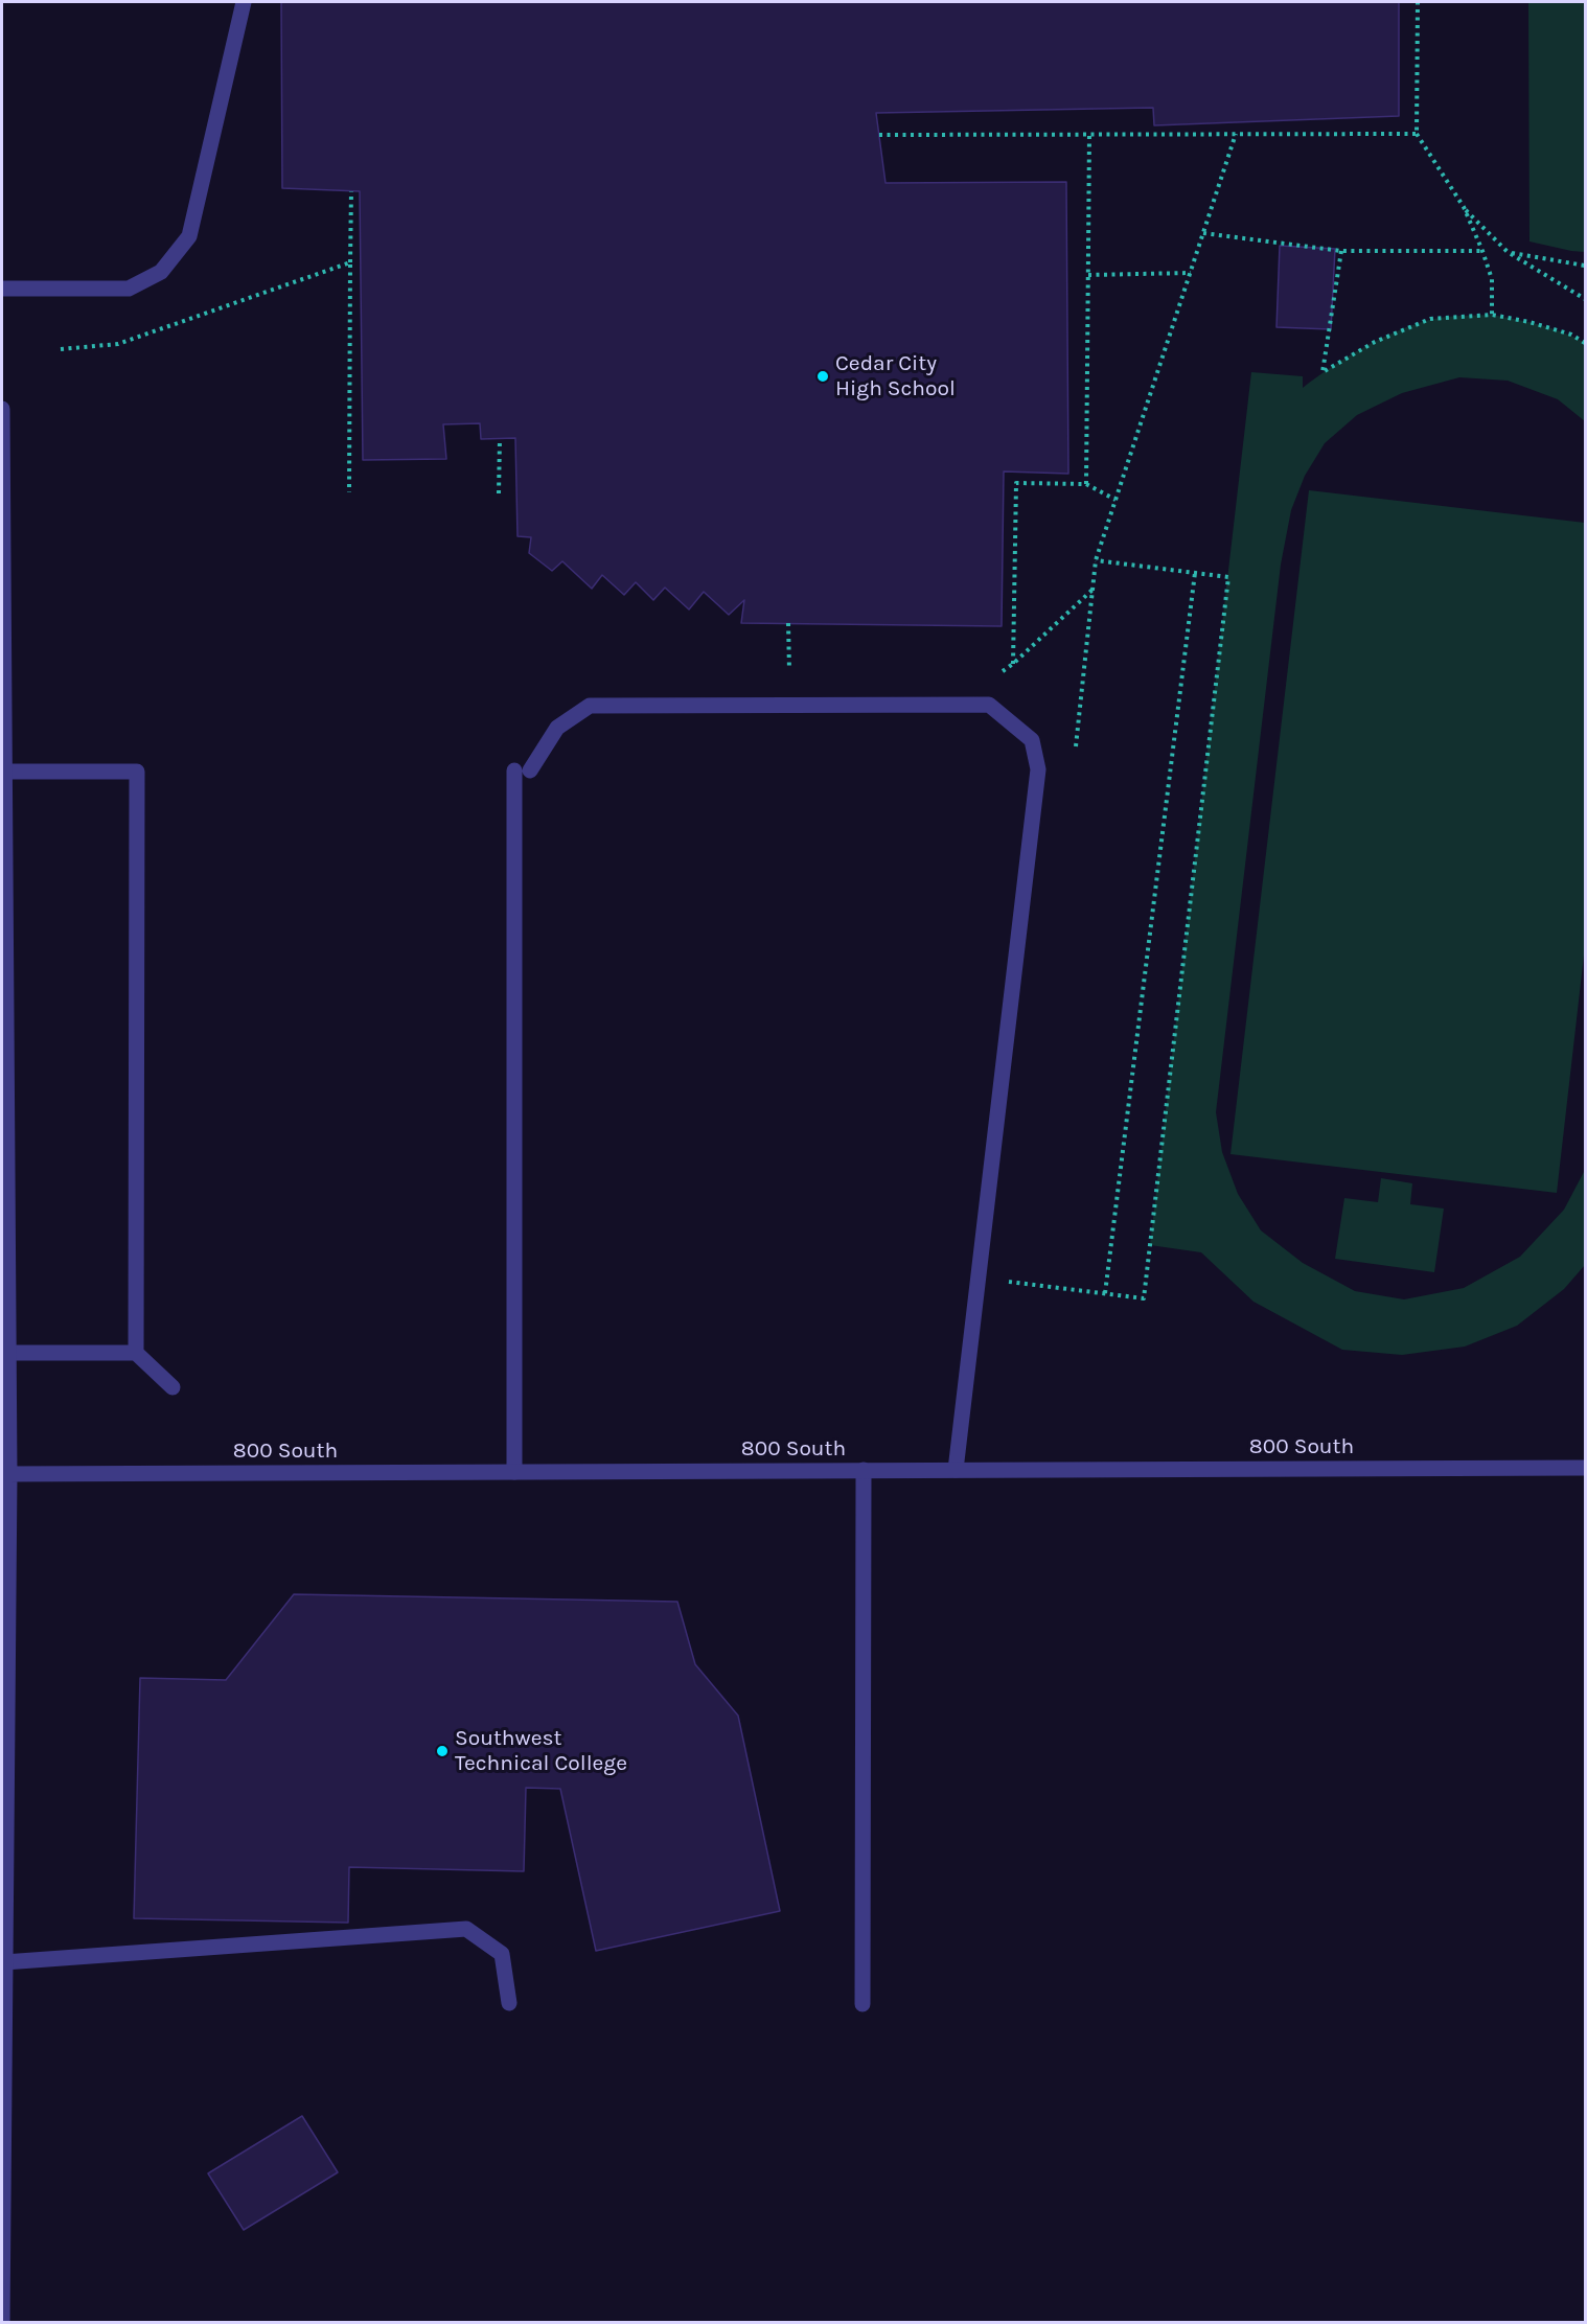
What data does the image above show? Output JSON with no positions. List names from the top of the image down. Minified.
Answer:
{"streets":{"street":["800 South"]},"places":["Cedar City High School","Southwest Technical College"]}
